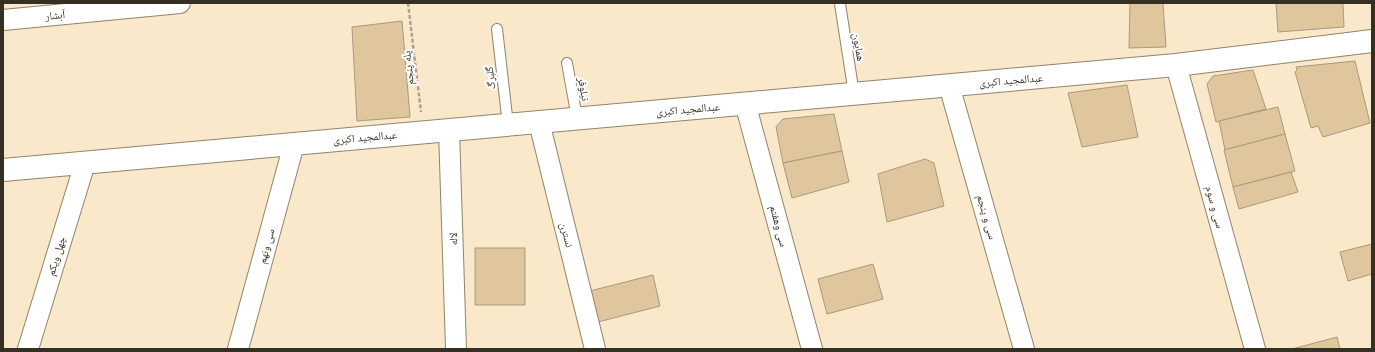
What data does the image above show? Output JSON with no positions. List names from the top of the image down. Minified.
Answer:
{"streets":{"street":["آبشار","عبدالمجید اکبری","سی و سوم","سی و پنجم","سی وهفتم","نسترن","لاله","سی ونهم","چهل ویکم"],"lane":["همایون","گلبرگ","نیلوفر"],"path":["پله پنجم"]},"crossings":[["همایون","عبدالمجید اکبری"],["پله پنجم","عبدالمجید اکبری"],["گلبرگ","عبدالمجید اکبری"],["عبدالمجید اکبری","نیلوفر"],["عبدالمجید اکبری","سی و سوم"],["عبدالمجید اکبری","سی و پنجم"],["عبدالمجید اکبری","سی وهفتم"],["عبدالمجید اکبری","نسترن"],["عبدالمجید اکبری","لاله"],["عبدالمجید اکبری","سی ونهم"],["عبدالمجید اکبری","چهل ویکم"]]}
